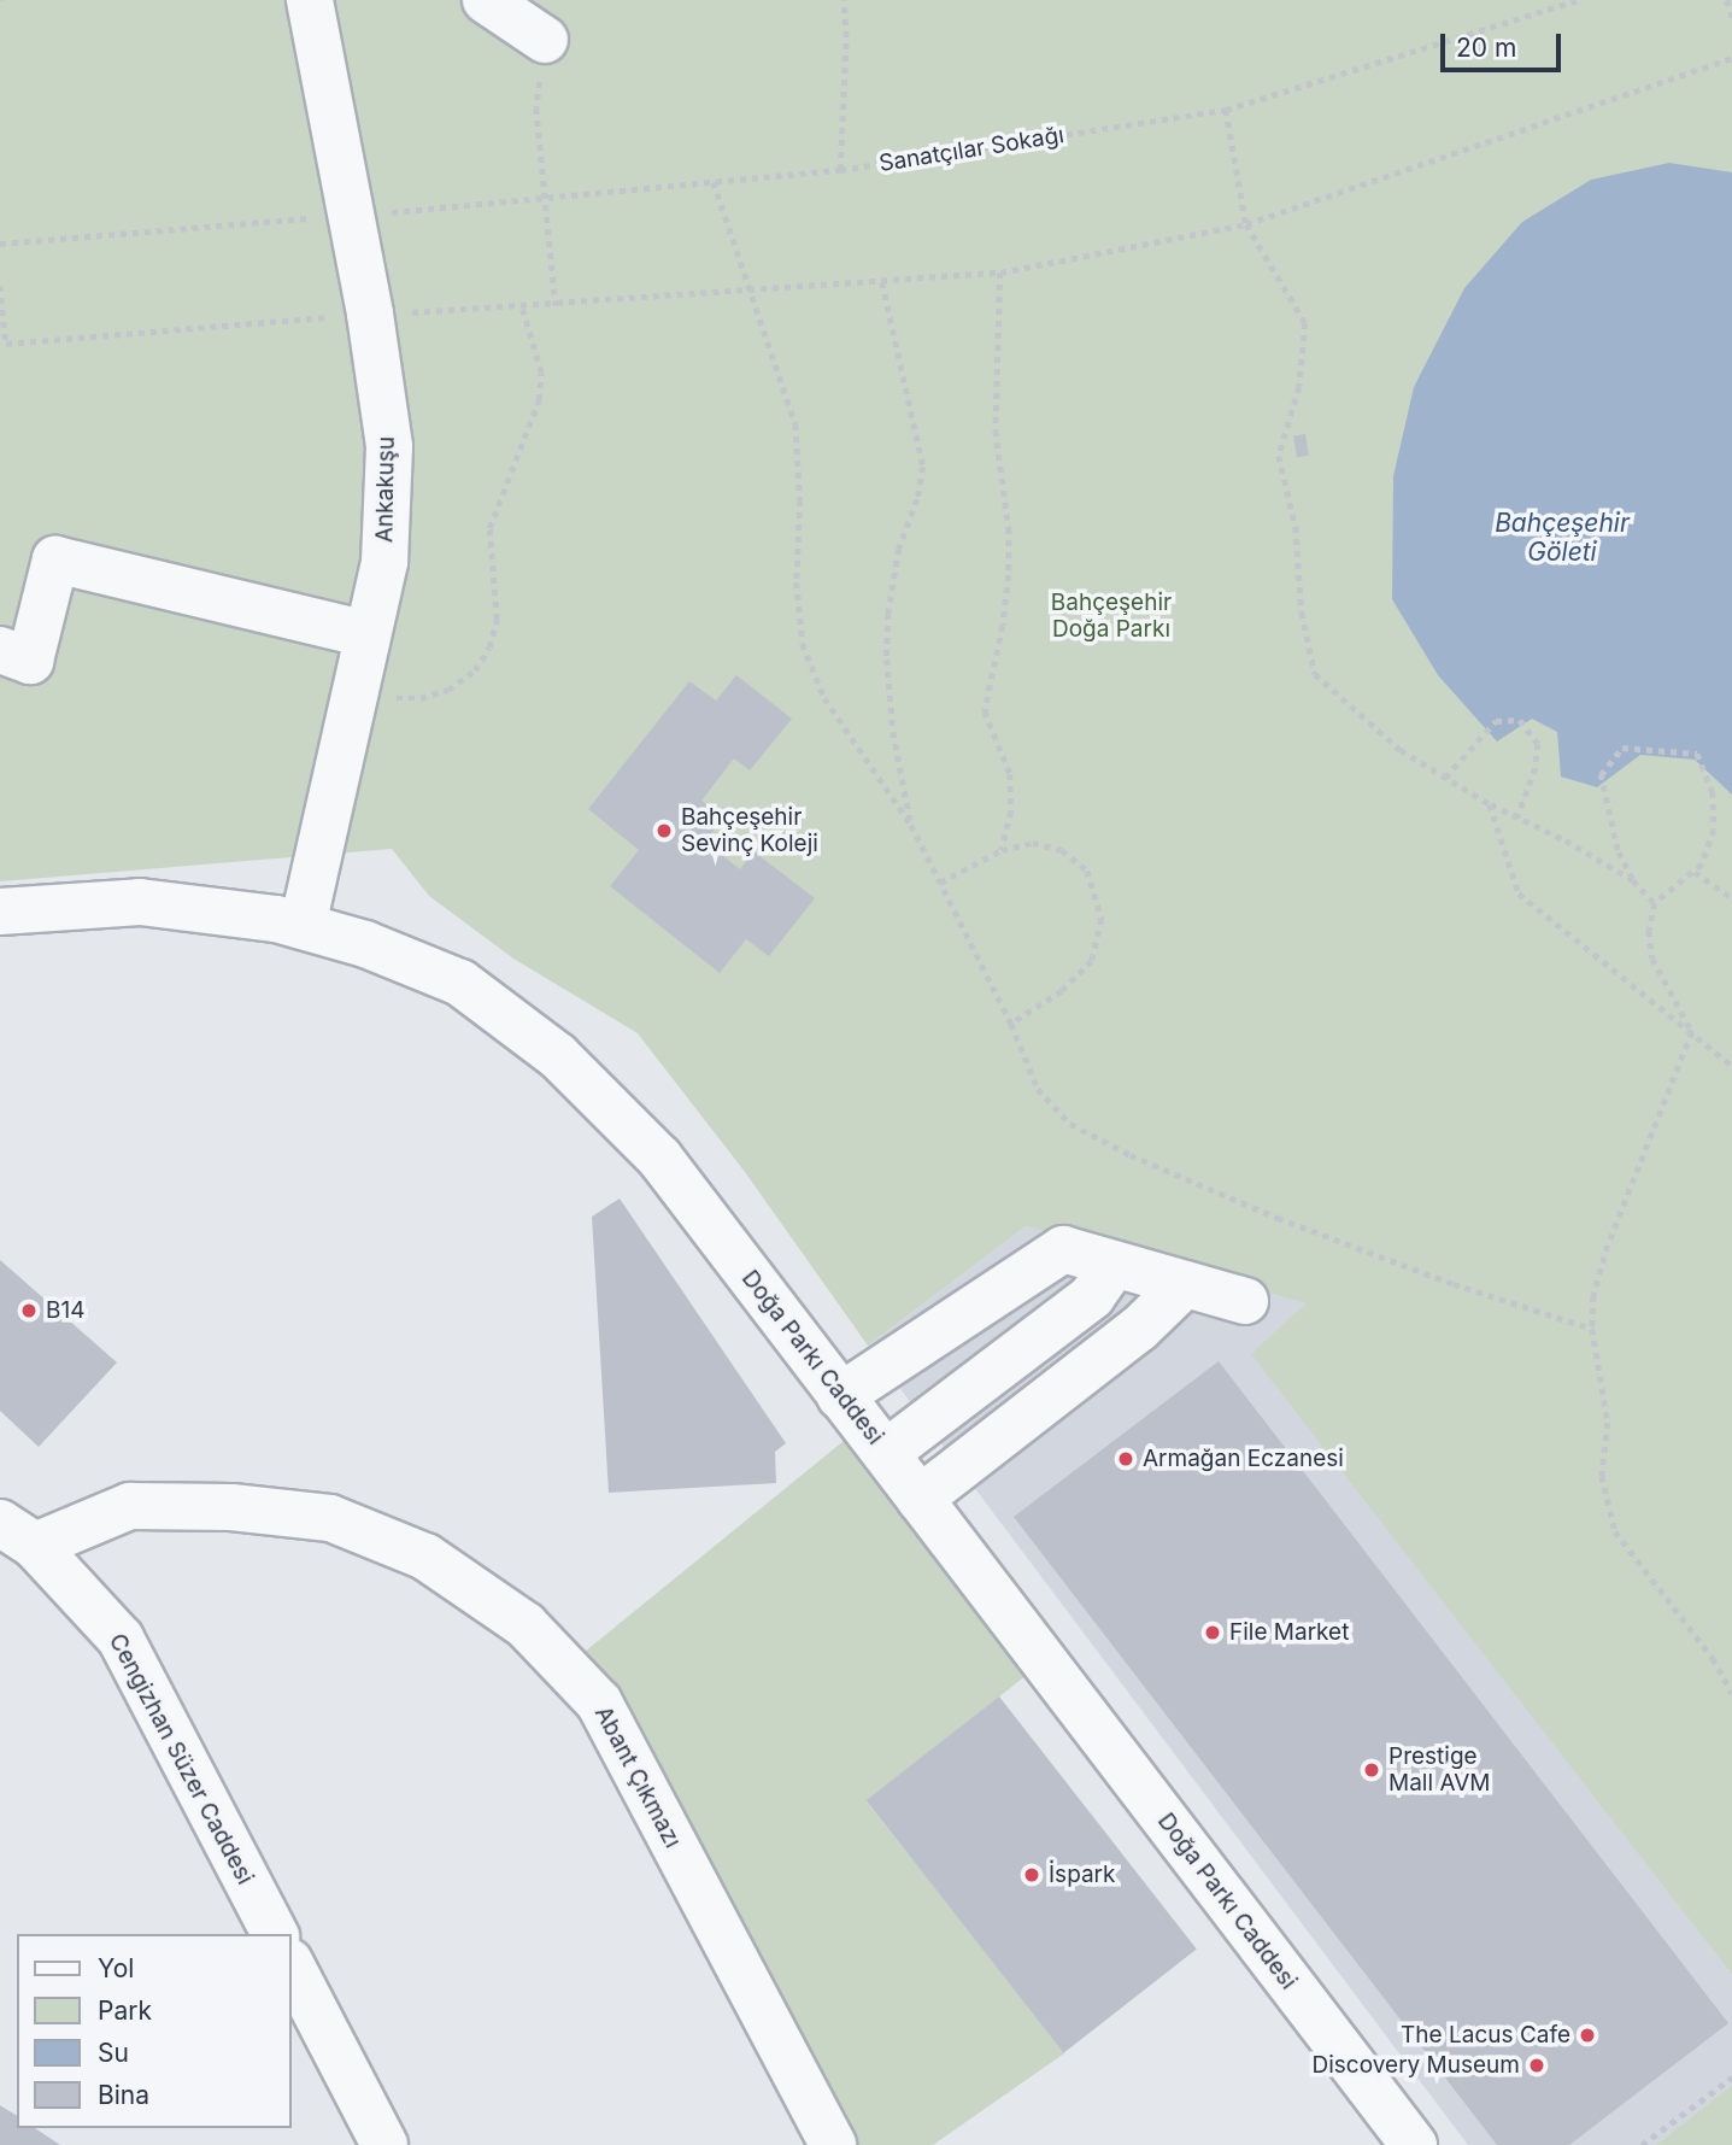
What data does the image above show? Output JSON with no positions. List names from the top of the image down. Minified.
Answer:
{"streets":{"street":["Ankakuşu","Doğa Parkı Caddesi","Cengizhan Süzer Caddesi","Abant Çıkmazı"],"path":["Sanatçılar Sokağı"]},"crossings":[["Sanatçılar Sokağı","Ankakuşu"],["Ankakuşu","Doğa Parkı Caddesi"],["Cengizhan Süzer Caddesi","Abant Çıkmazı"]],"water":["Bahçeşehir Göleti"],"parks":["Bahçeşehir Doğa Parkı"],"places":["Bahçeşehir Sevinç Koleji","B14","Armağan Eczanesi","File Market","Prestige Mall AVM","İspark","The Lacus Cafe","Discovery Museum"],"legend":["Yol","Park","Su","Bina"],"scale_bar":"20 m"}
